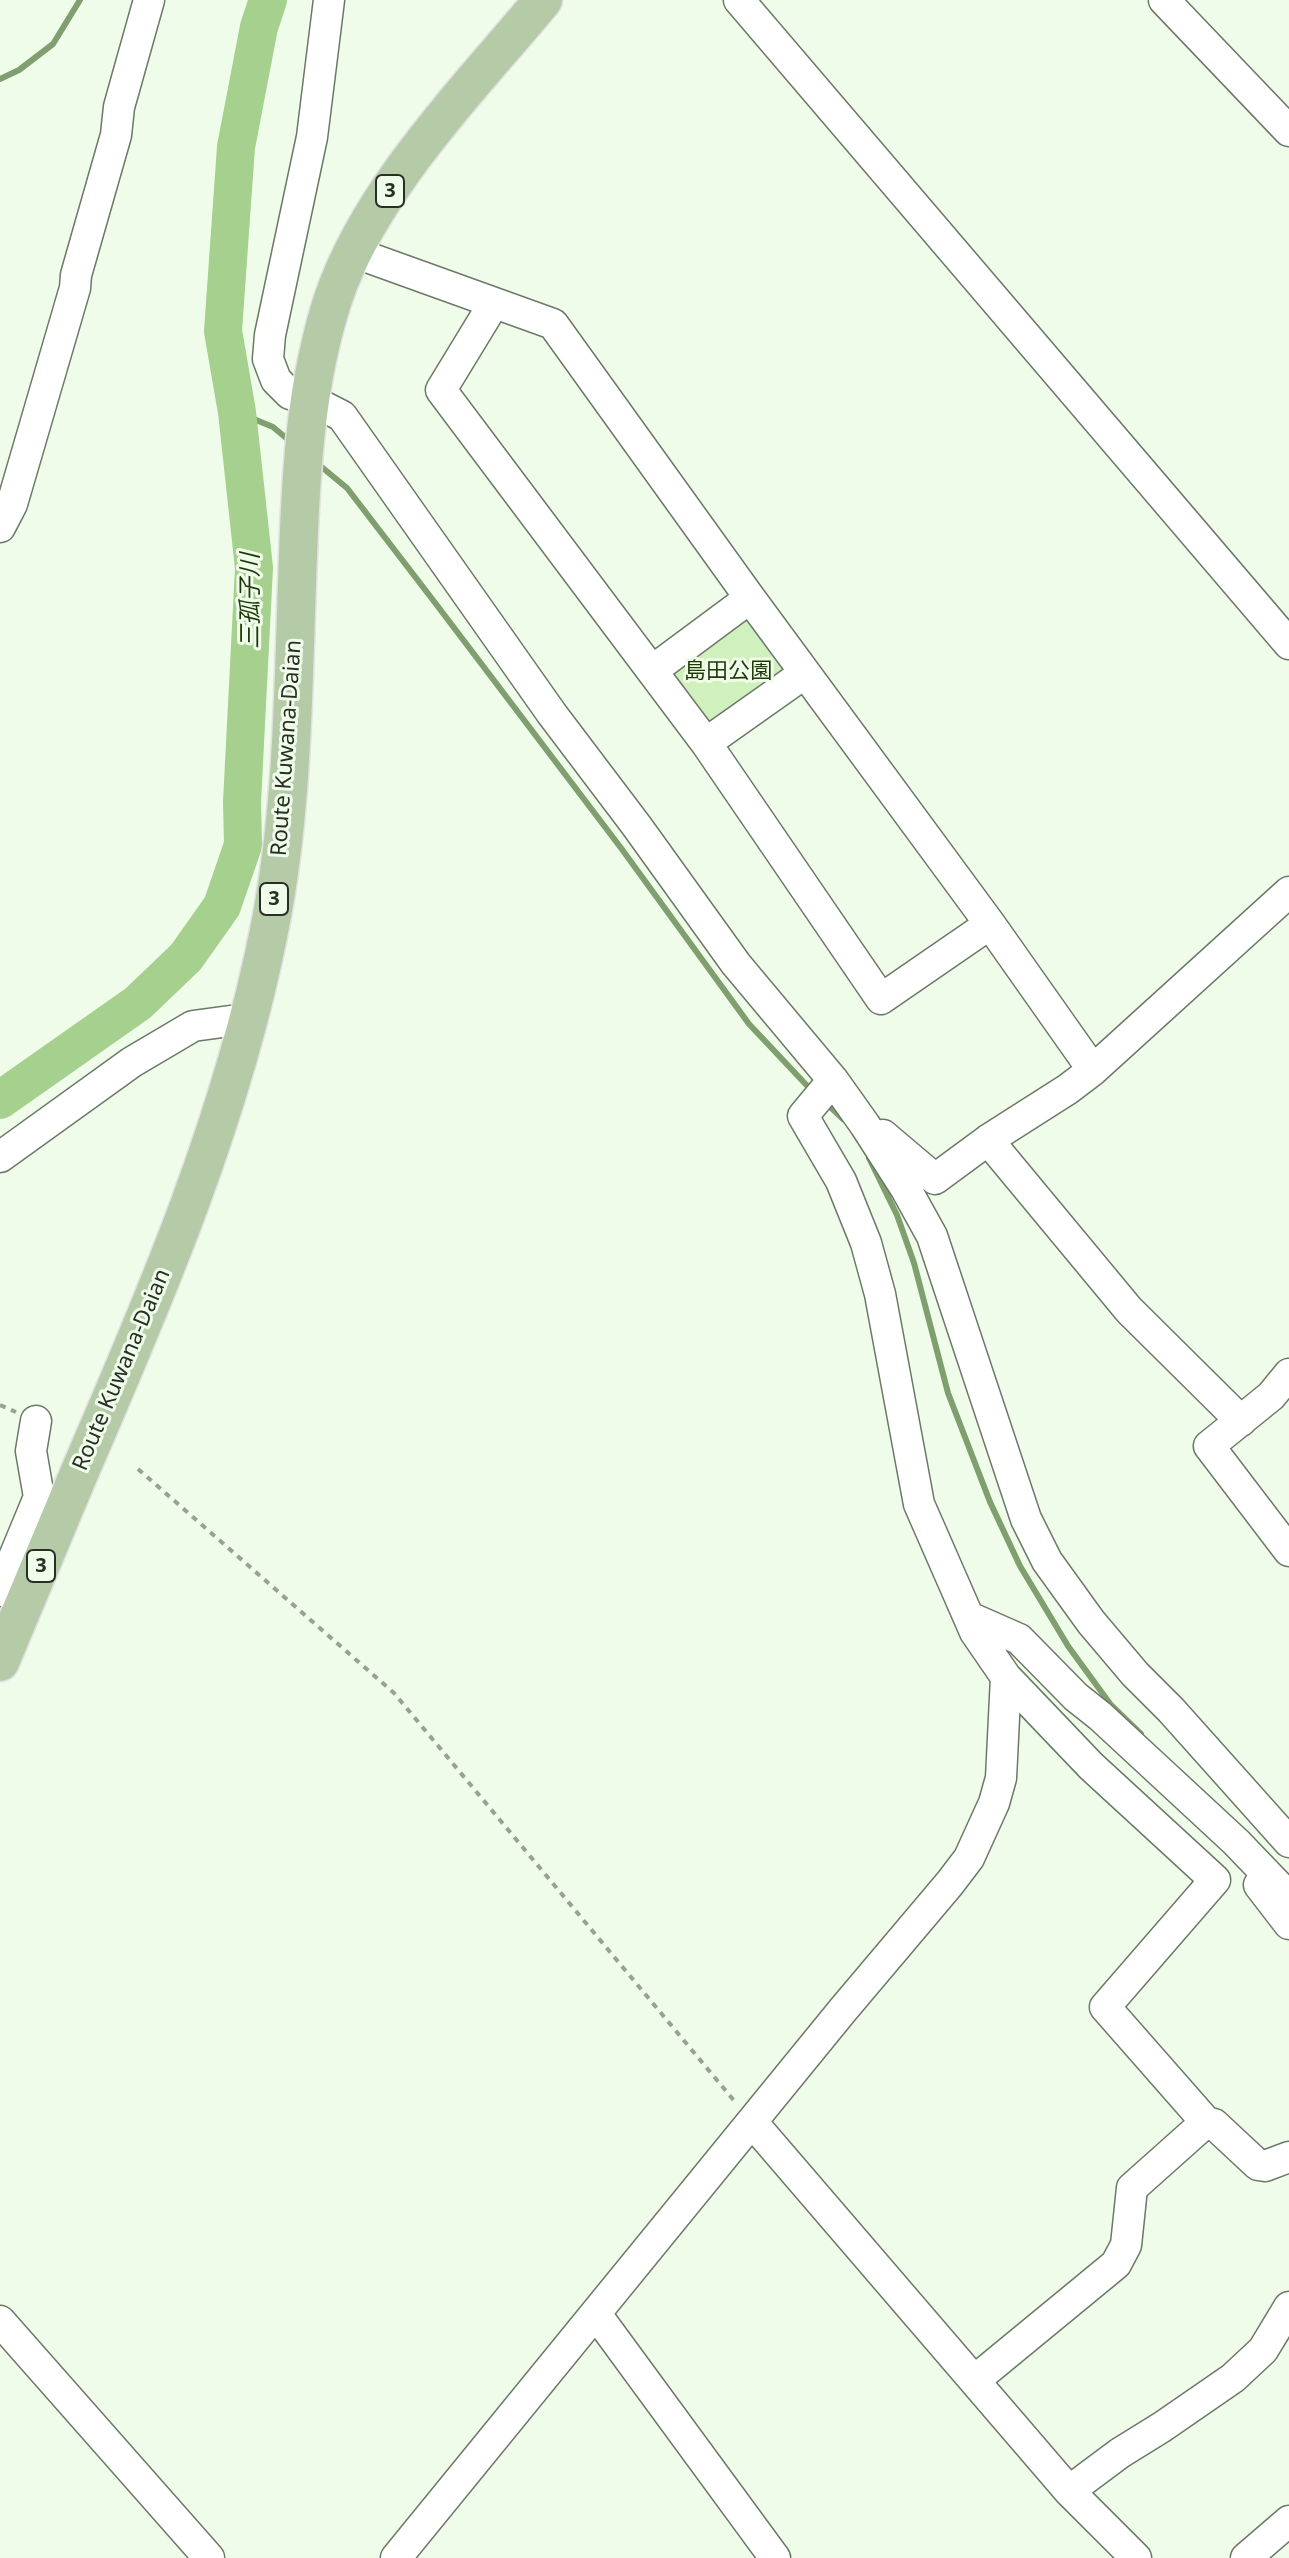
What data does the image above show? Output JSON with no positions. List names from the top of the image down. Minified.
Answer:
{"streets":{"main road":["3","Route Kuwana-Daian"]},"water":["三孤子川"],"parks":["島田公園"]}
